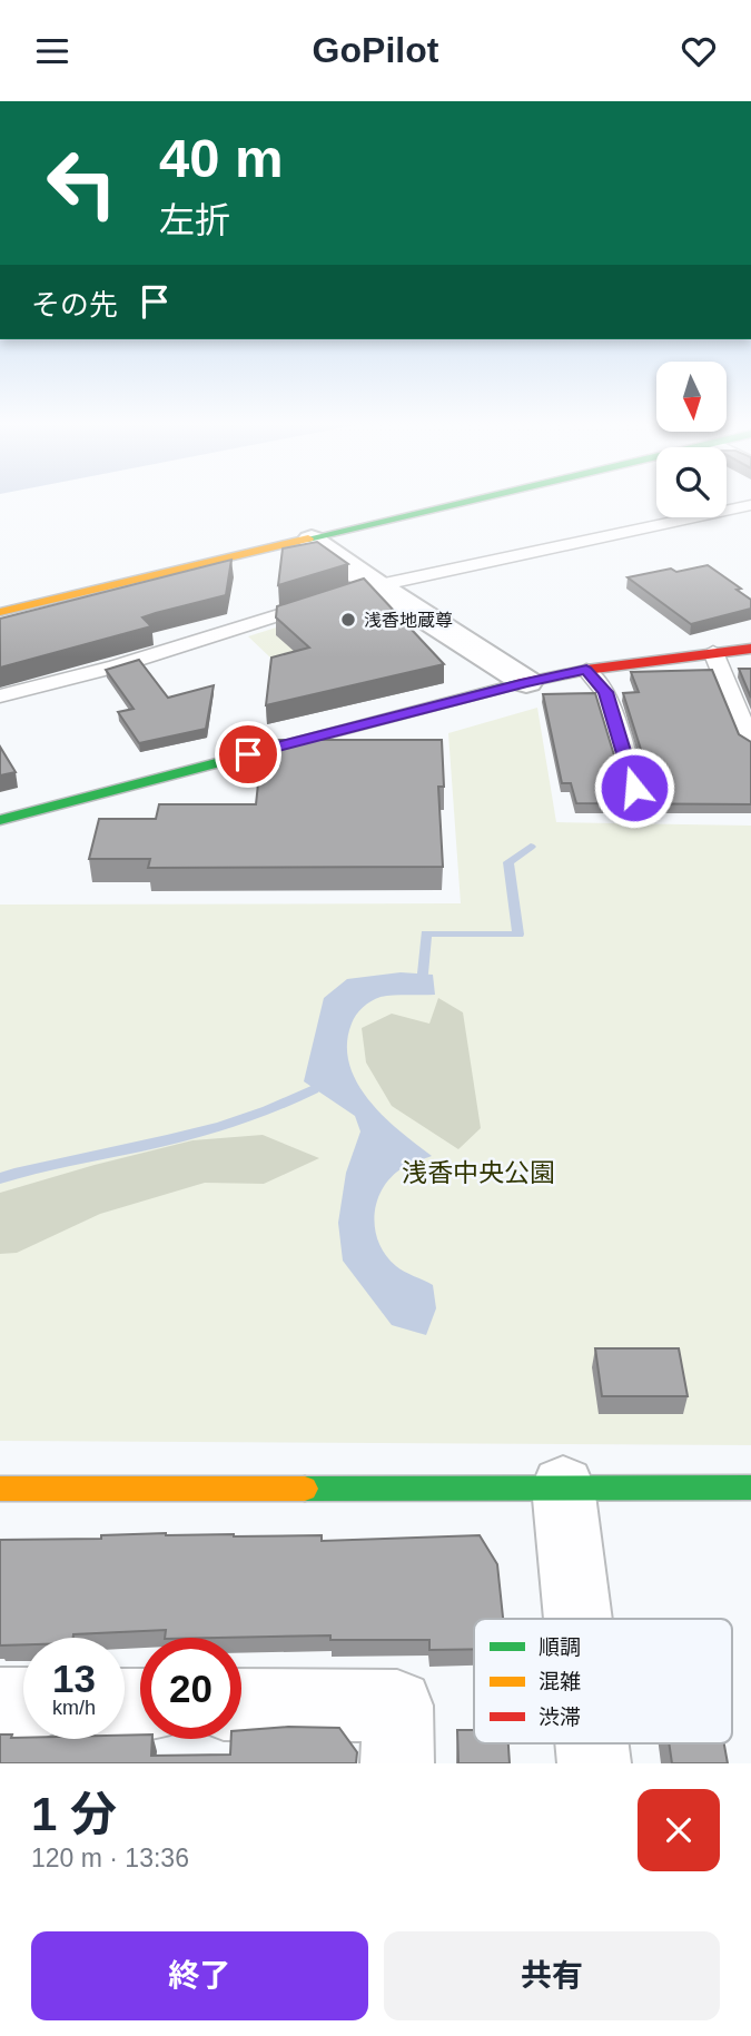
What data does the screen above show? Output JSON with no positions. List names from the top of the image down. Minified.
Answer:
{"parks":["浅香中央公園"],"places":["浅香地蔵尊"],"legend":["順調","混雑","渋滞"],"north":"bottom","page":{"header":"GoPilot","turn":["40 m","左折"],"then":"その先","speed":"13 km/h","limit":"20","heading":["1 分","120 m · 13:36"],"buttons":["終了","共有"]}}
